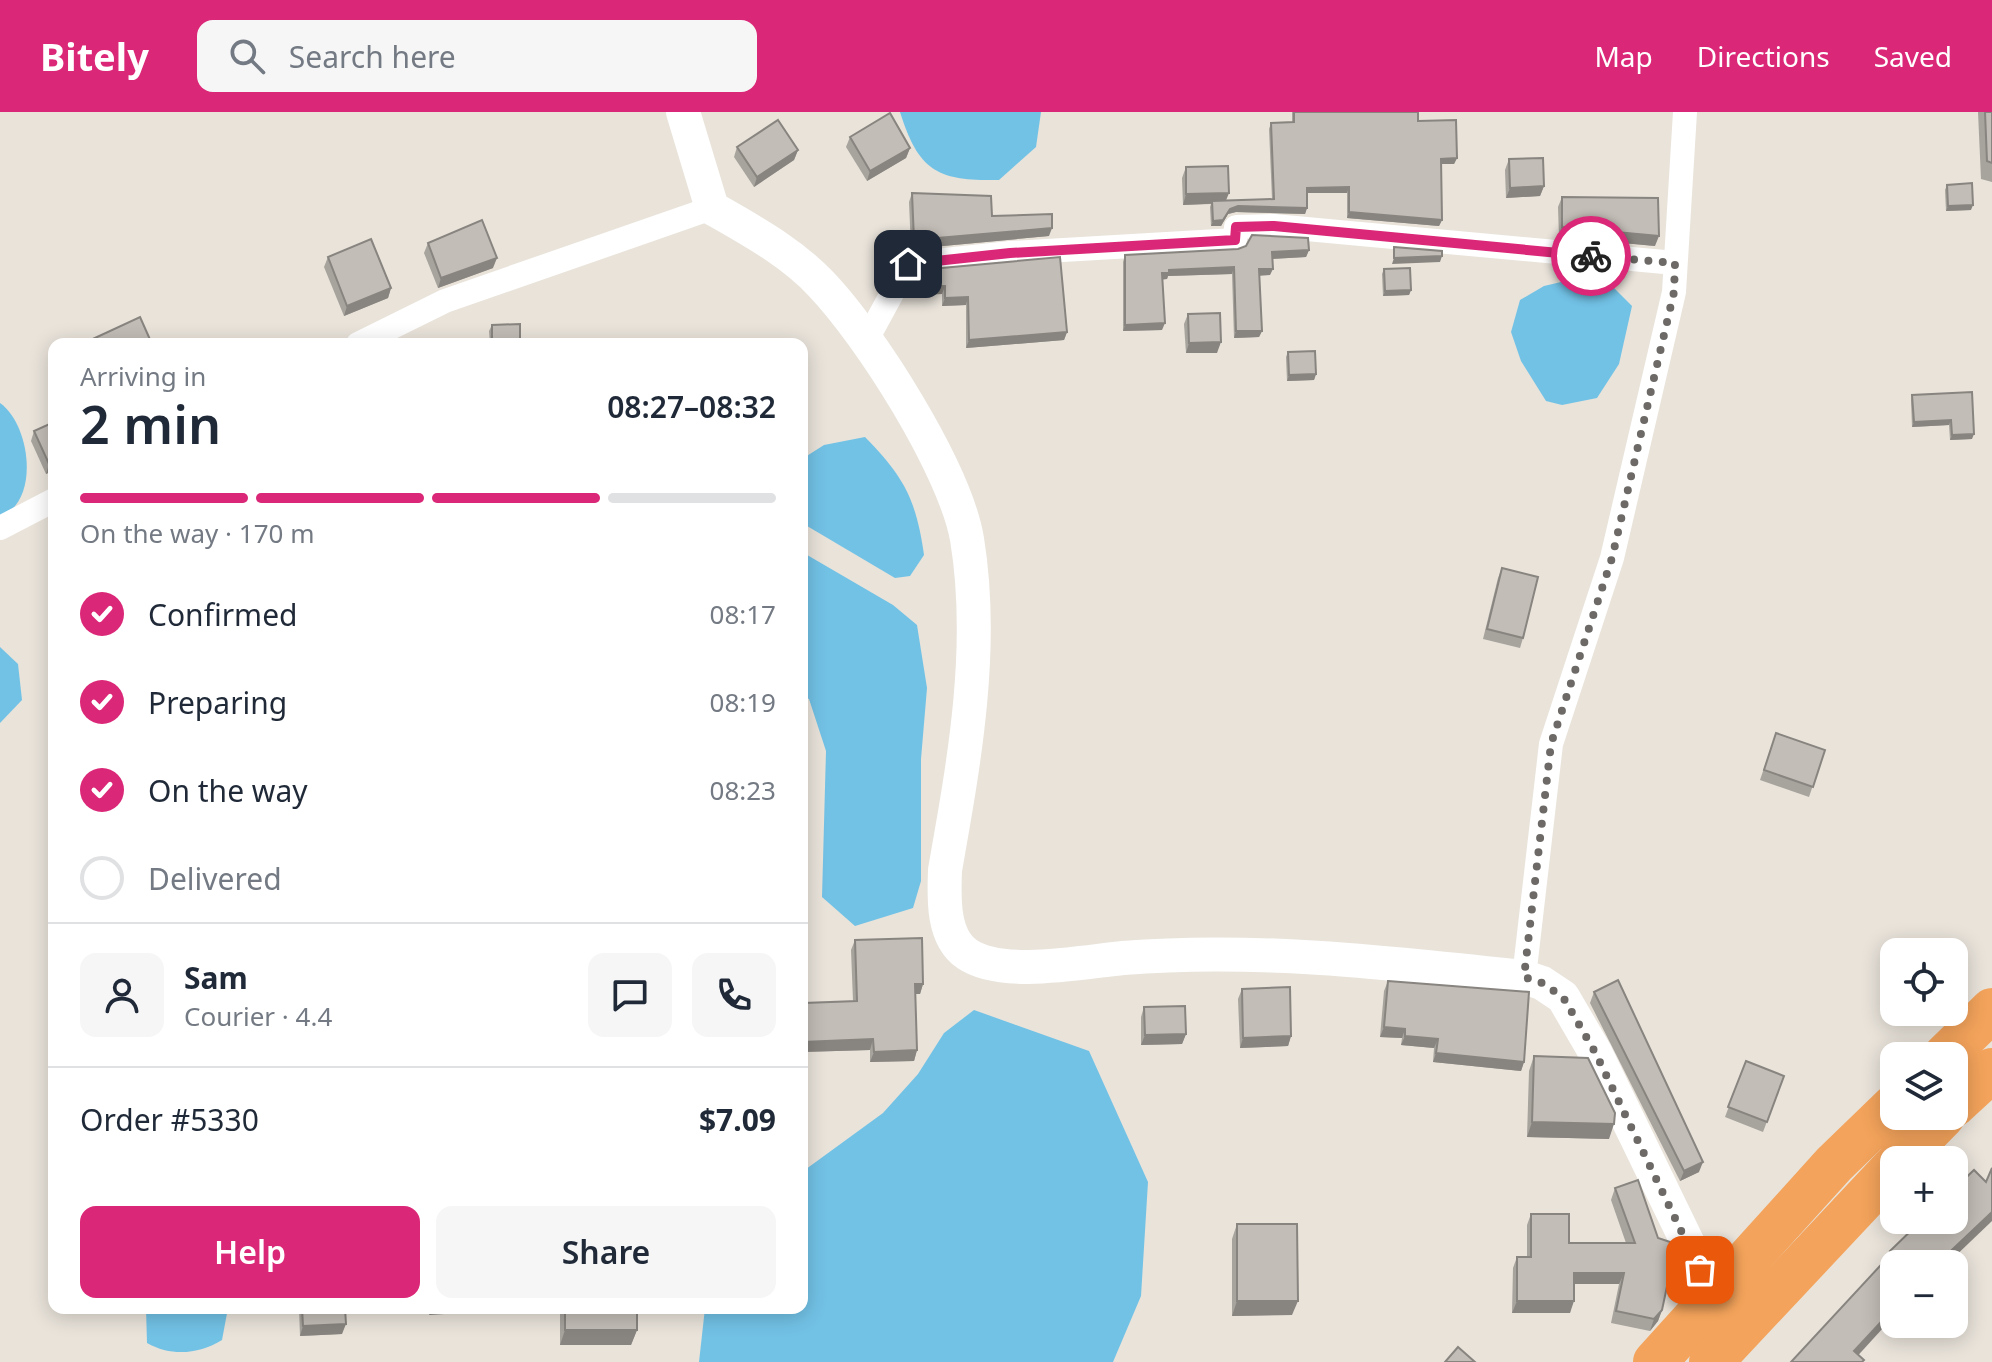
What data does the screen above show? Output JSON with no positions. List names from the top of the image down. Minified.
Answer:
{"page":{"header":"Bitely","search":"Search here","nav":["Map","Directions","Saved"],"heading":["2 min","Arriving in","08:27–08:32"],"panel":["Sam","Courier · 4.4","Order #5330","$7.09"],"bar":"On the way · 170 m","list":[["Confirmed","08:17"],["Preparing","08:19"],["On the way","08:23"],"Delivered"],"map_buttons":["+","−"],"buttons":["Help","Share"]}}
